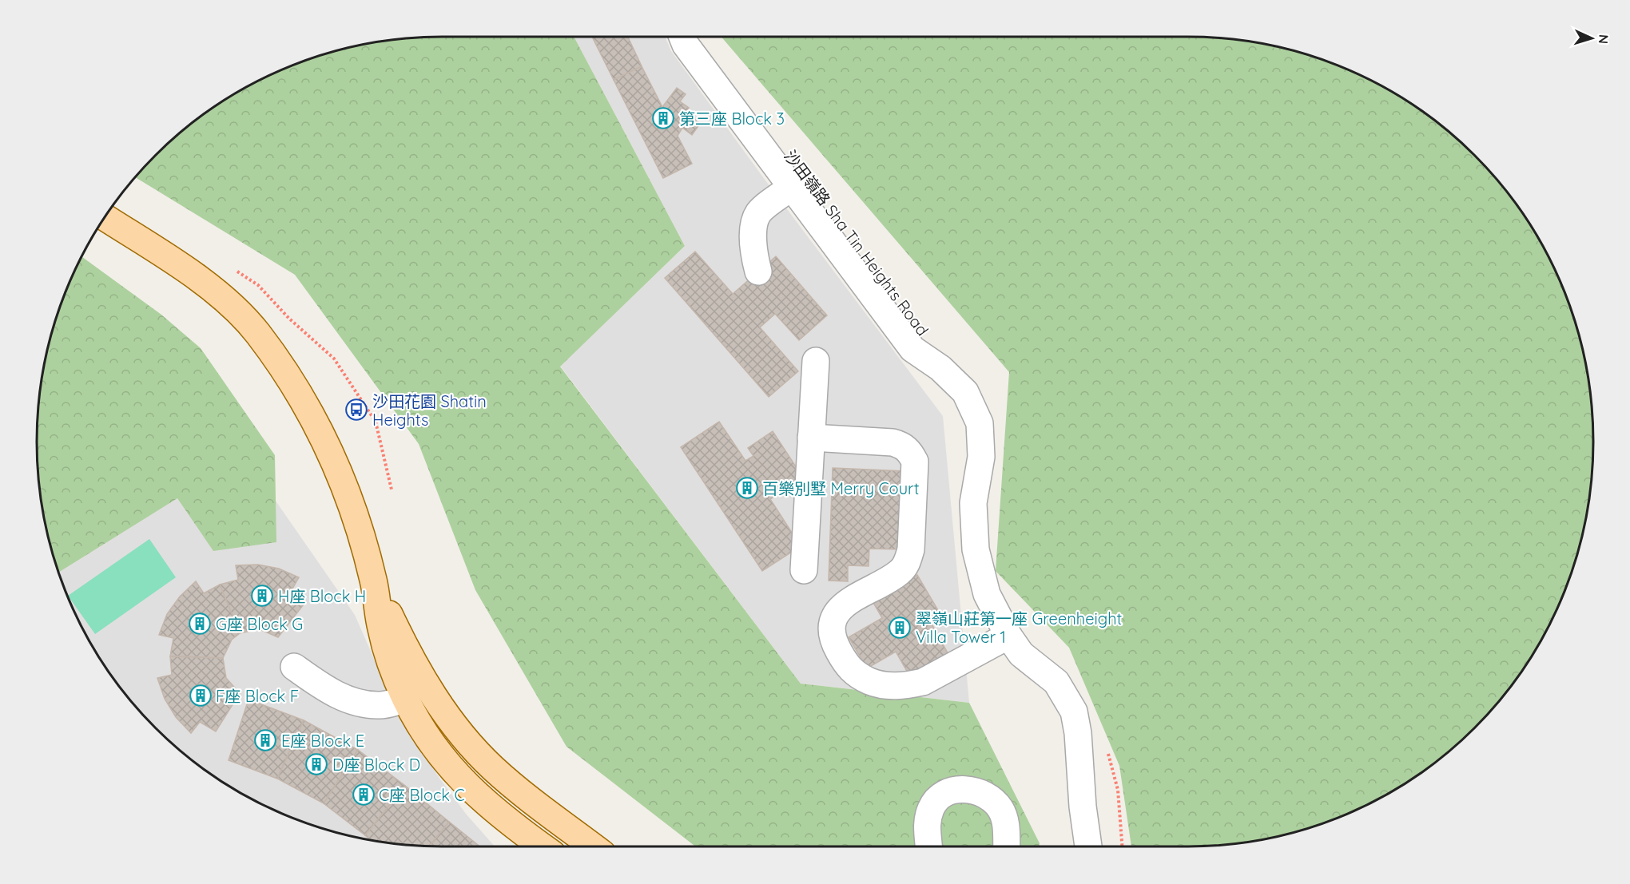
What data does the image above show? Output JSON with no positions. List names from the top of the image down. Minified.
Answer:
{"streets":{"street":["沙田嶺路 Sha Tin Heights Road"]},"places":{"building":["第三座 Block 3","百樂別墅 Merry Court","H座 Block H","G座 Block G","翠嶺山莊第一座 Greenheight Villa Tower 1","F座 Block F","E座 Block E","D座 Block D","C座 Block C"],"bus stop":["沙田花園 Shatin Heights"]},"north":"right"}
